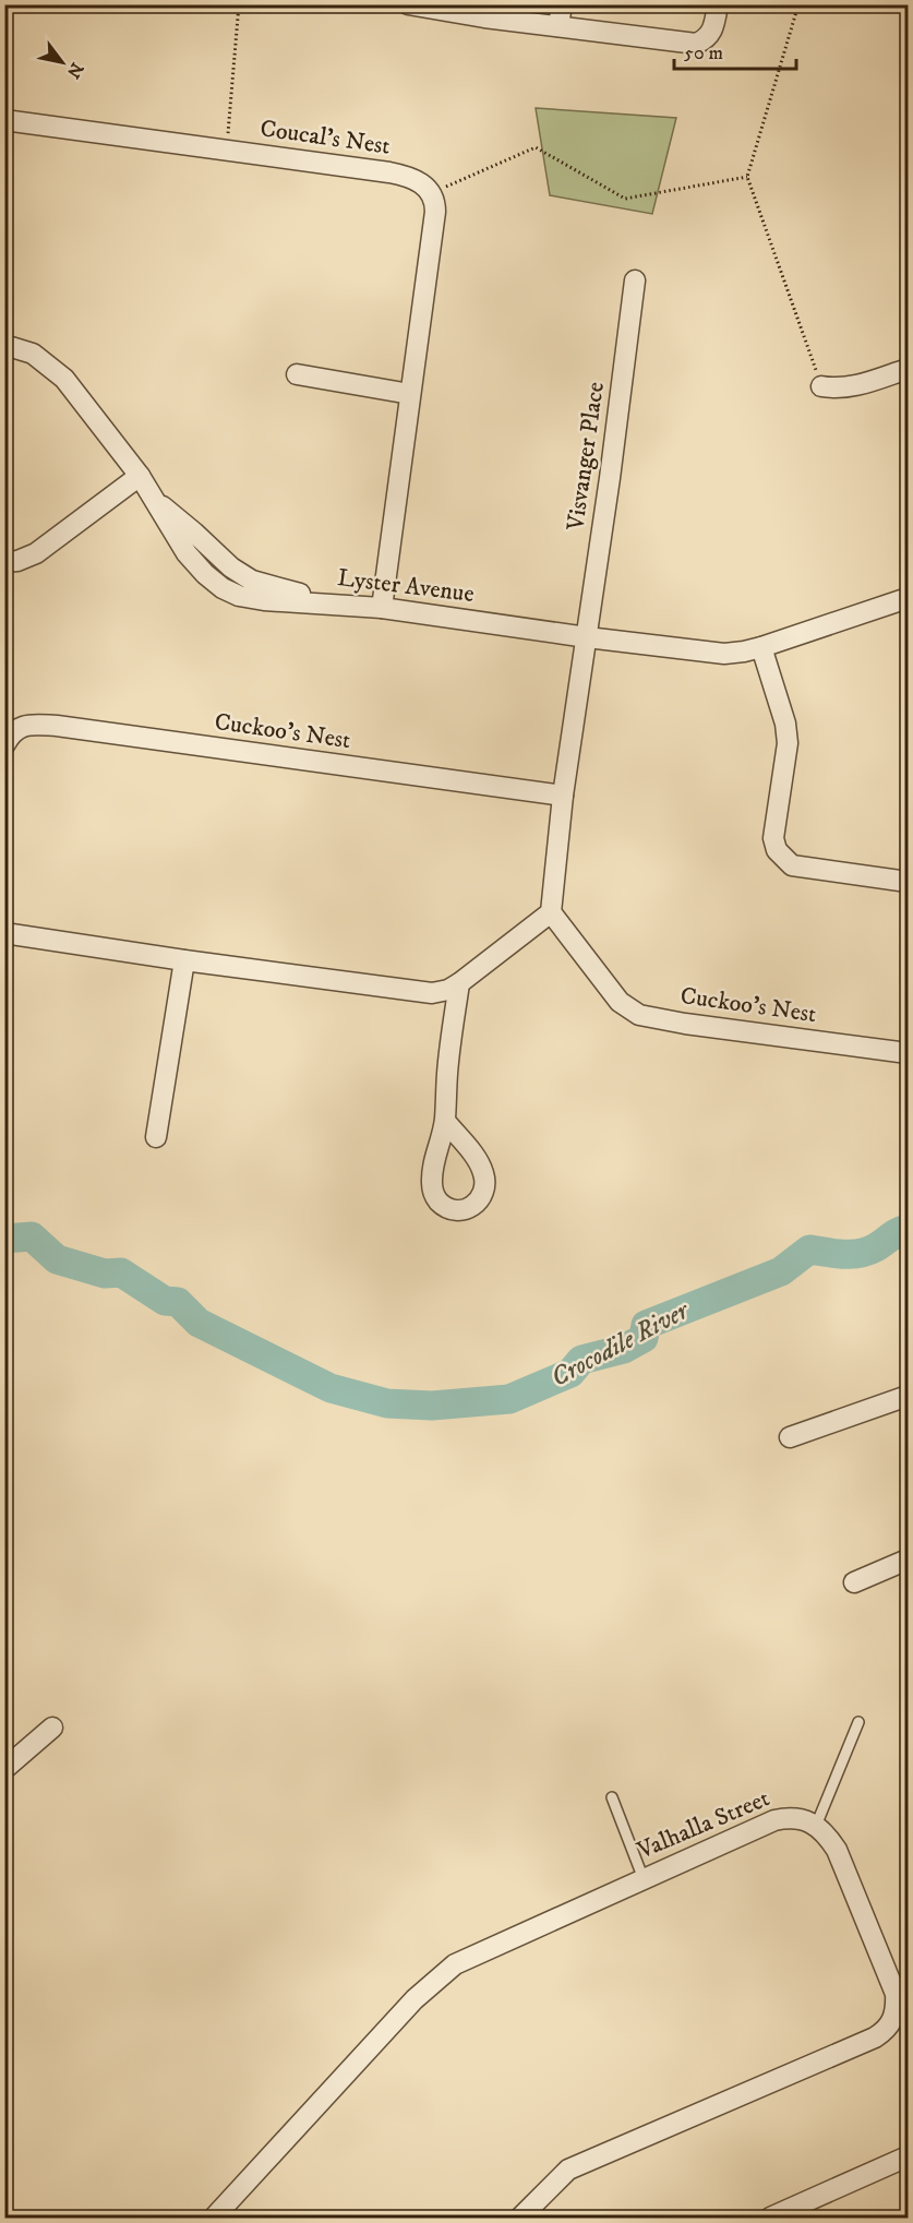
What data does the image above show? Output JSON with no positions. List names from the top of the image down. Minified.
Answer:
{"streets":{"street":["Coucal's Nest","Visvanger Place","Lyster Avenue","Cuckoo's Nest","Valhalla Street"]},"crossings":[["Visvanger Place","Lyster Avenue"]],"water":["Crocodile River"],"scale_bar":"50 m","north":"bottom right"}
